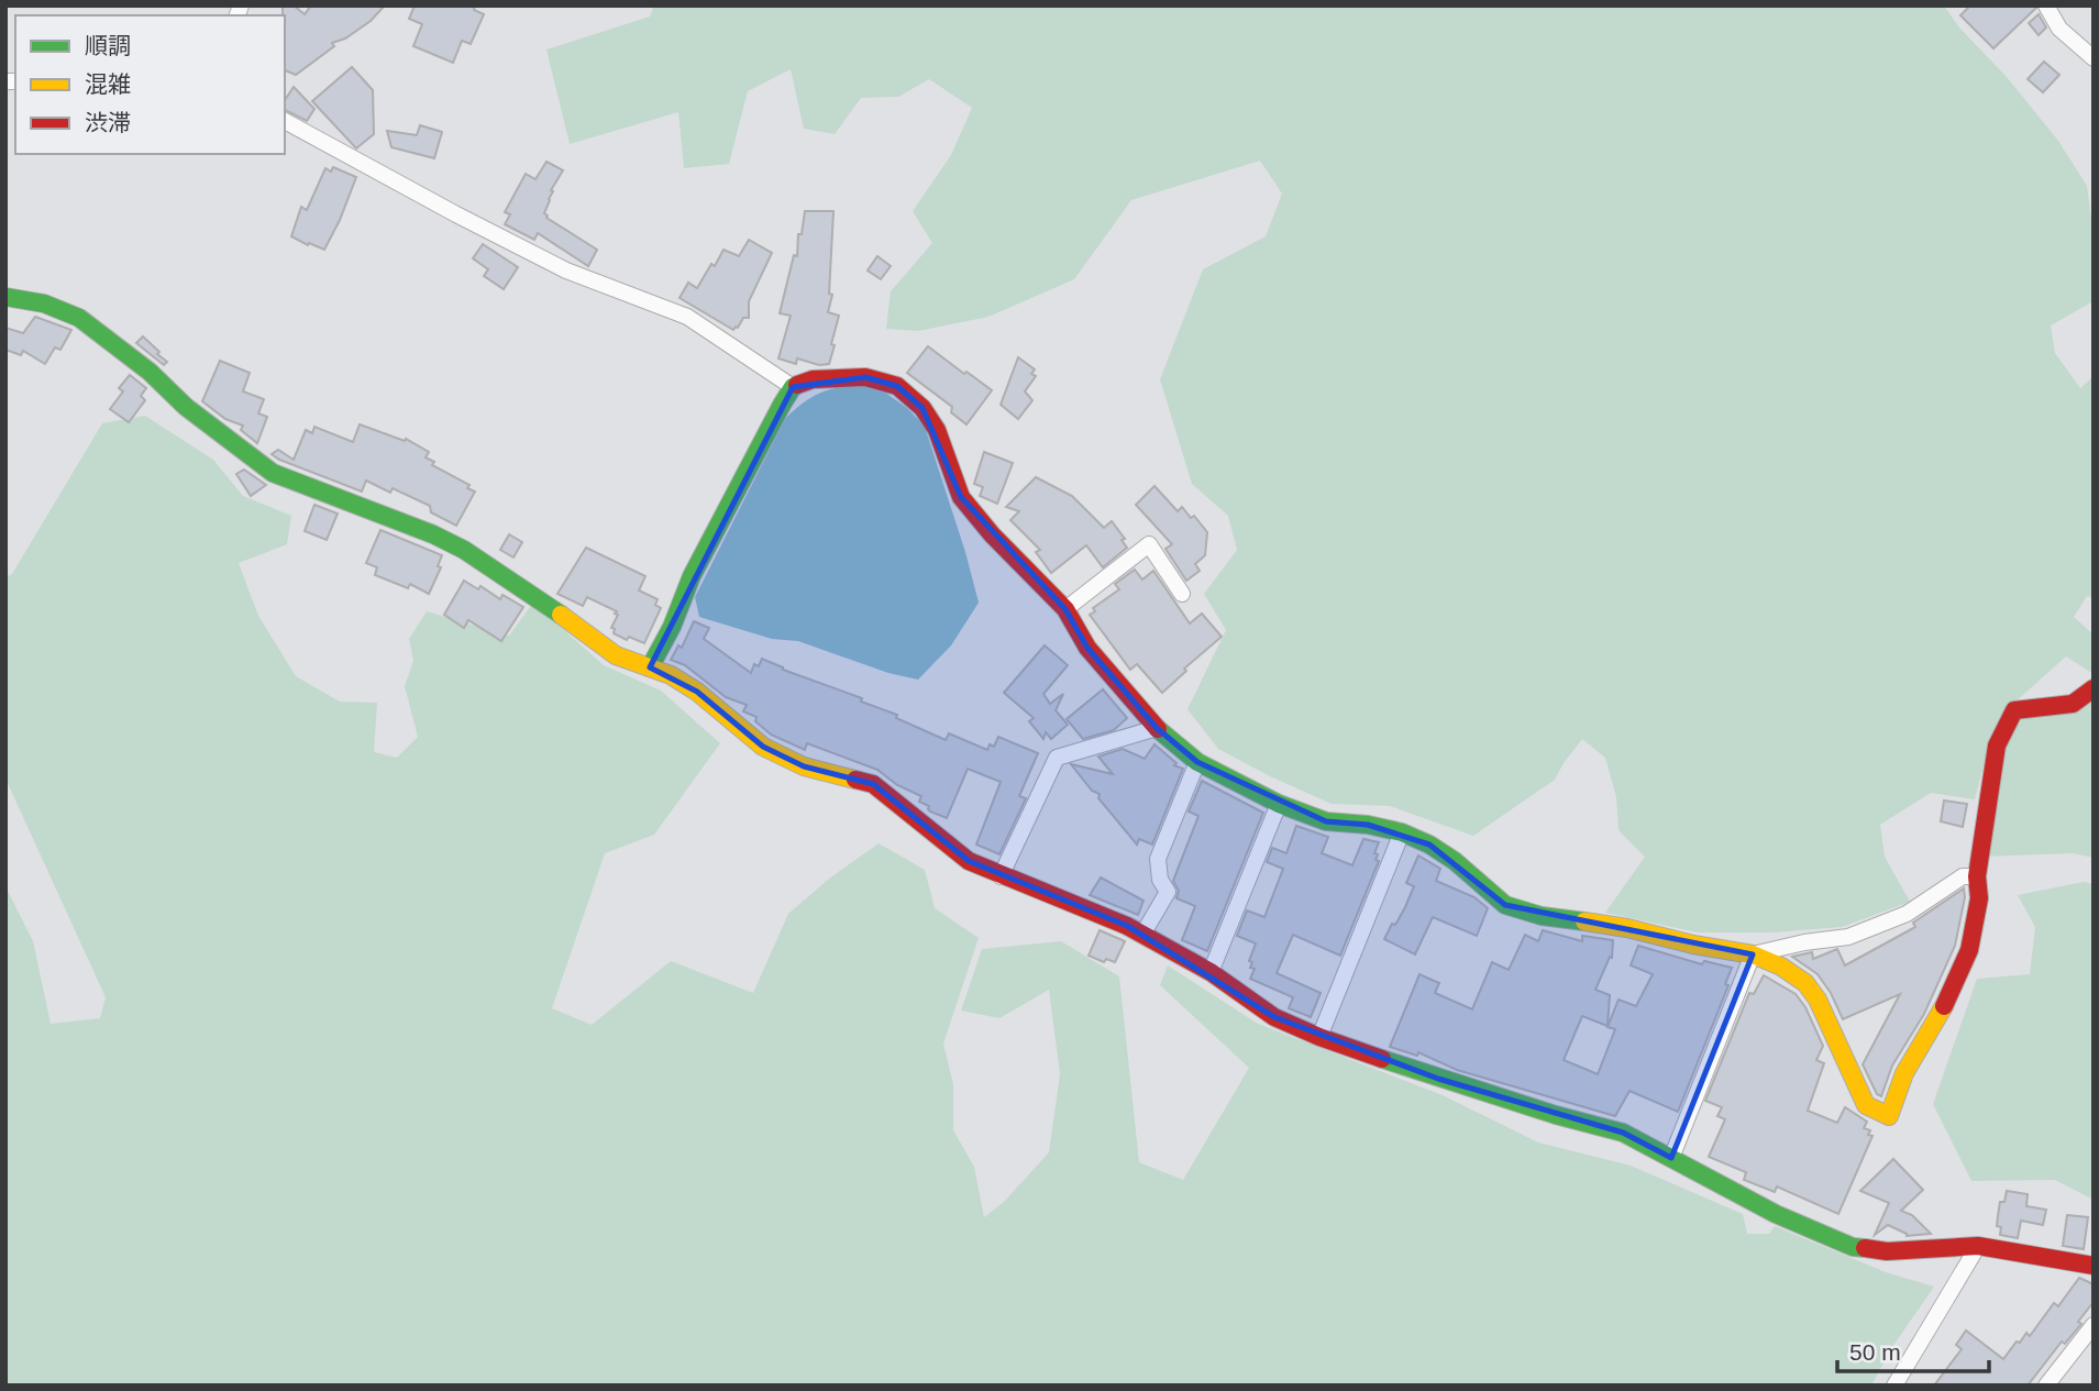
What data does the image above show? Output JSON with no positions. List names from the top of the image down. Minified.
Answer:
{"legend":["順調","混雑","渋滞"],"scale_bar":"50 m"}
